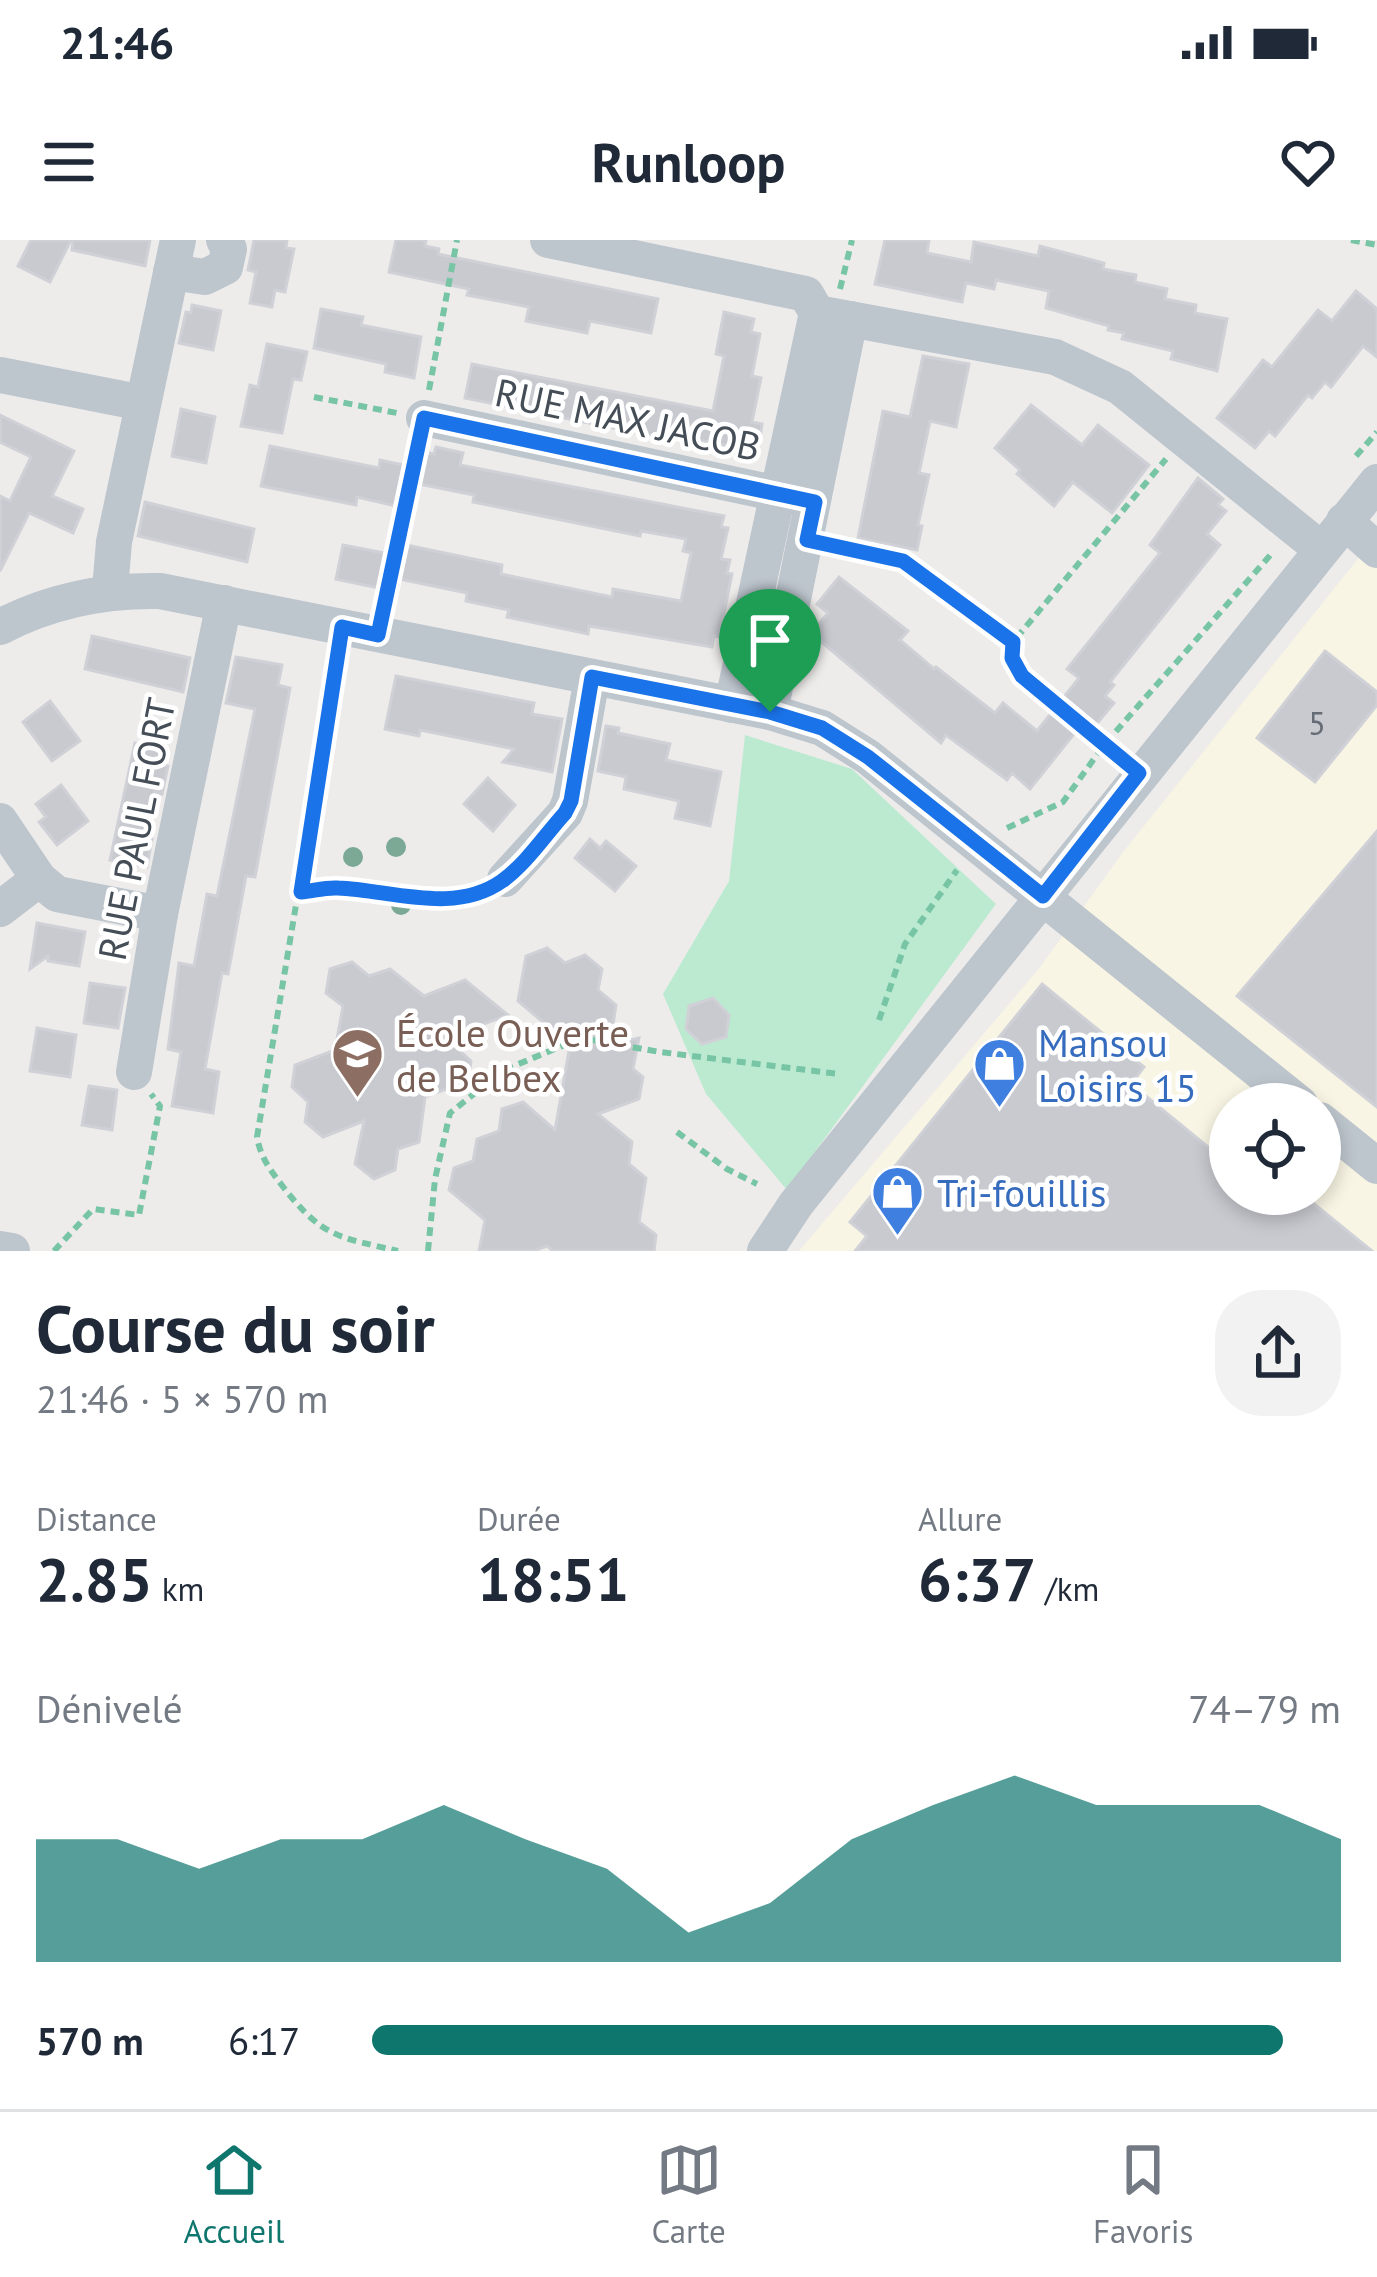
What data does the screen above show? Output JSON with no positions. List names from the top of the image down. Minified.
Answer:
{"streets":{"street":["RUE MAX JACOB","RUE PAUL FORT"]},"places":{"school or university":["École Ouverte de Belbex"],"shop":["Mansou Loisirs 15","Tri-fouillis"]},"house_numbers":["5"],"page":{"status":"21:46","header":"Runloop","heading":["Course du soir","21:46 · 5 × 570 m"],"stats":[["Distance","2.85 km"],["Durée","18:51"],["Allure","6:37 /km"]],"chart":["Dénivelé","74–79 m"],"list":[{"name":"570 m","note":"6:17"}],"tabs":["Accueil","Carte","Favoris"]}}
